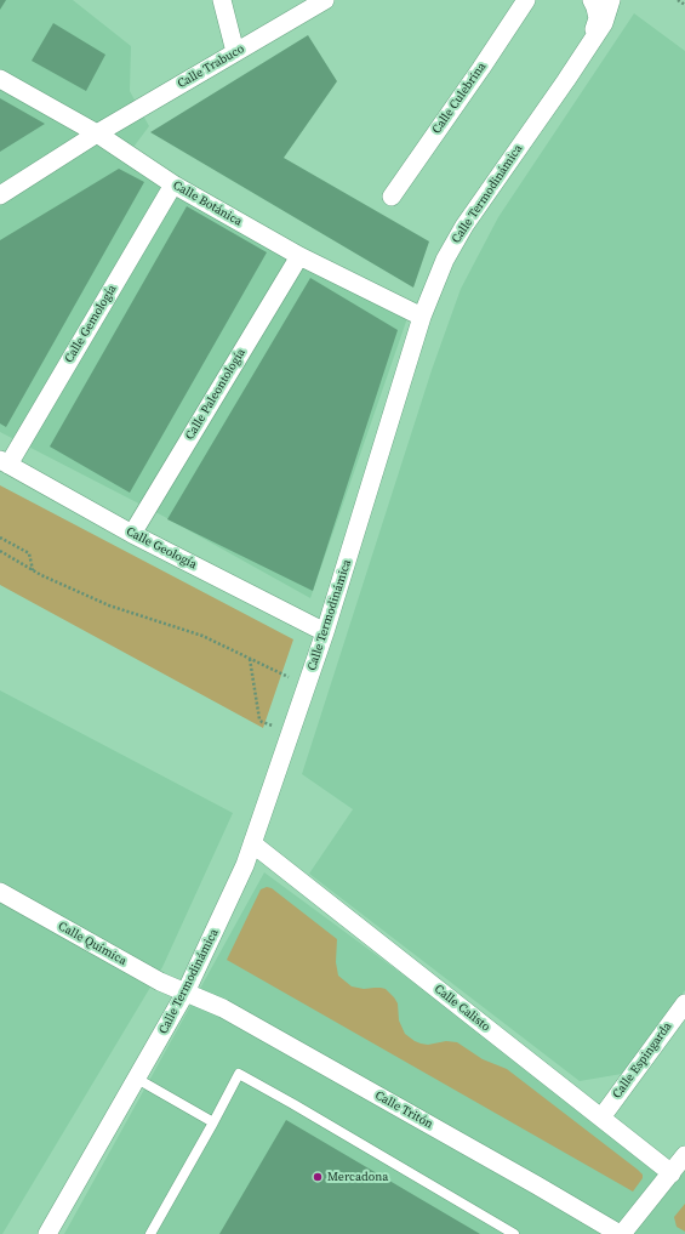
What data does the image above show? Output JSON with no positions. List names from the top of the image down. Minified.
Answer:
{"streets":{"street":["Calle Trabuco","Calle Culebrina","Calle Termodinámica","Calle Botánica","Calle Gemología","Calle Paleontología","Calle Geología","Calle Química","Calle Calisto","Calle Espingarda","Calle Tritón"]},"crossings":[["Calle Trabuco","Calle Botánica"],["Calle Termodinámica","Calle Botánica"],["Calle Termodinámica","Calle Geología"],["Calle Termodinámica","Calle Química"],["Calle Termodinámica","Calle Calisto"],["Calle Termodinámica","Calle Tritón"],["Calle Botánica","Calle Gemología"],["Calle Botánica","Calle Paleontología"],["Calle Gemología","Calle Geología"],["Calle Paleontología","Calle Geología"],["Calle Química","Calle Tritón"],["Calle Calisto","Calle Espingarda"]],"places":["Mercadona"]}
